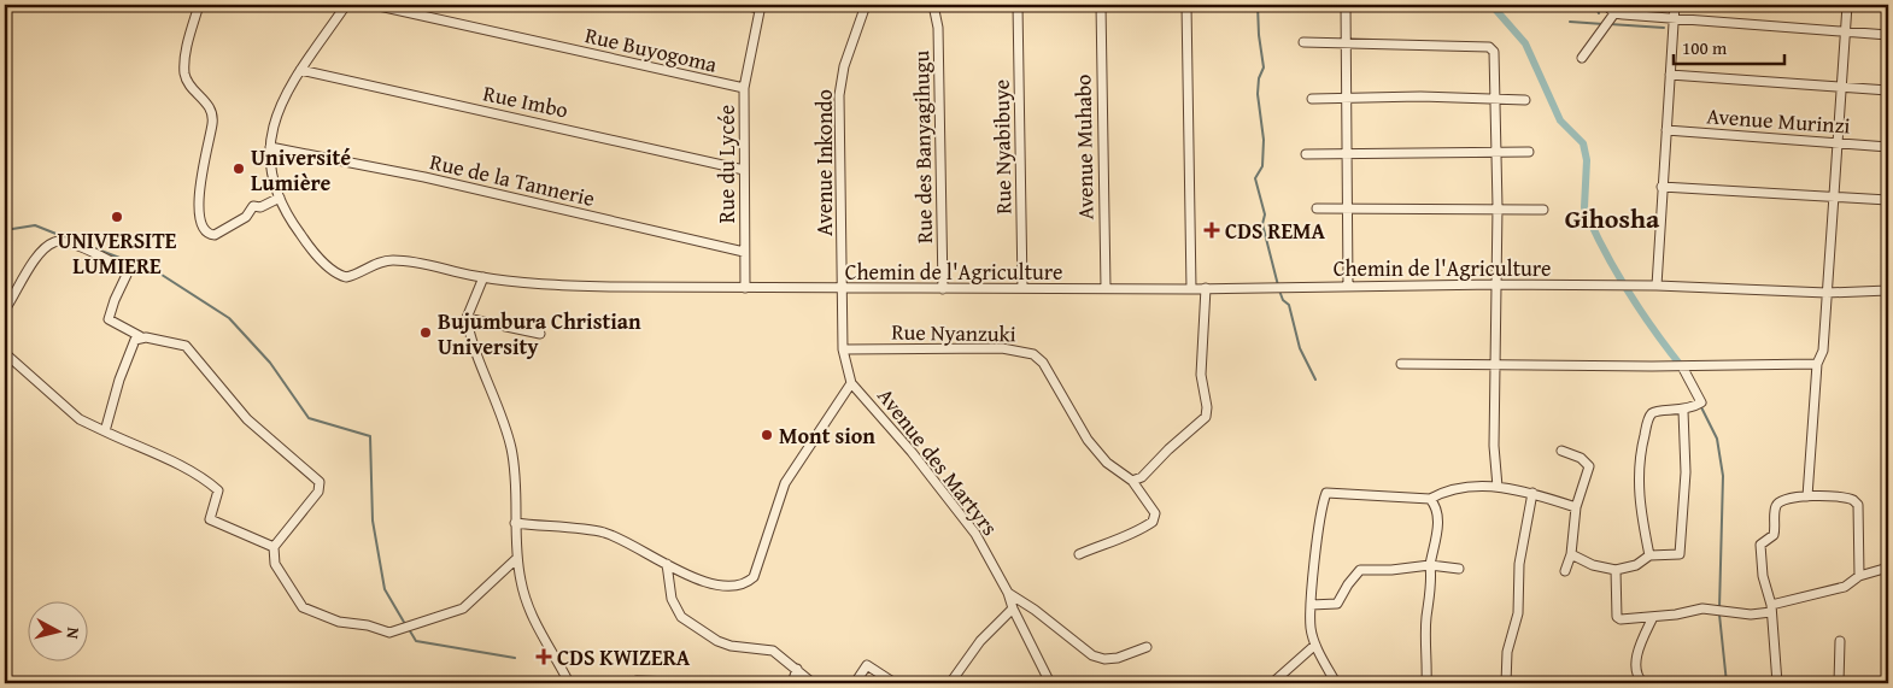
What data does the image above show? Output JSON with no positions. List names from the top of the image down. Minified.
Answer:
{"streets":{"street":["Rue Buyogoma","Rue Imbo","Avenue Murinzi","Rue des Banyagihugu","Rue Nyabibuye","Avenue Muhabo","Avenue Inkondo","Rue du Lycée","Rue de la Tannerie","Chemin de l'Agriculture","Rue Nyanzuki","Avenue des Martyrs"]},"crossings":[["Rue Buyogoma","Rue du Lycée"],["Rue Imbo","Rue du Lycée"],["Rue Imbo","Chemin de l'Agriculture"],["Rue des Banyagihugu","Chemin de l'Agriculture"],["Rue Nyabibuye","Chemin de l'Agriculture"],["Avenue Muhabo","Chemin de l'Agriculture"],["Avenue Inkondo","Chemin de l'Agriculture"],["Avenue Inkondo","Avenue des Martyrs"],["Rue du Lycée","Rue de la Tannerie"],["Rue du Lycée","Chemin de l'Agriculture"],["Rue de la Tannerie","Chemin de l'Agriculture"],["Chemin de l'Agriculture","Avenue des Martyrs"],["Rue Nyanzuki","Avenue des Martyrs"]],"districts":["Gihosha"],"places":{"other":["Université Lumière","UNIVERSITE LUMIERE","Bujumbura Christian University","Mont sion"],"health":["CDS REMA","CDS KWIZERA"]},"scale_bar":"100 m","north":"right"}
